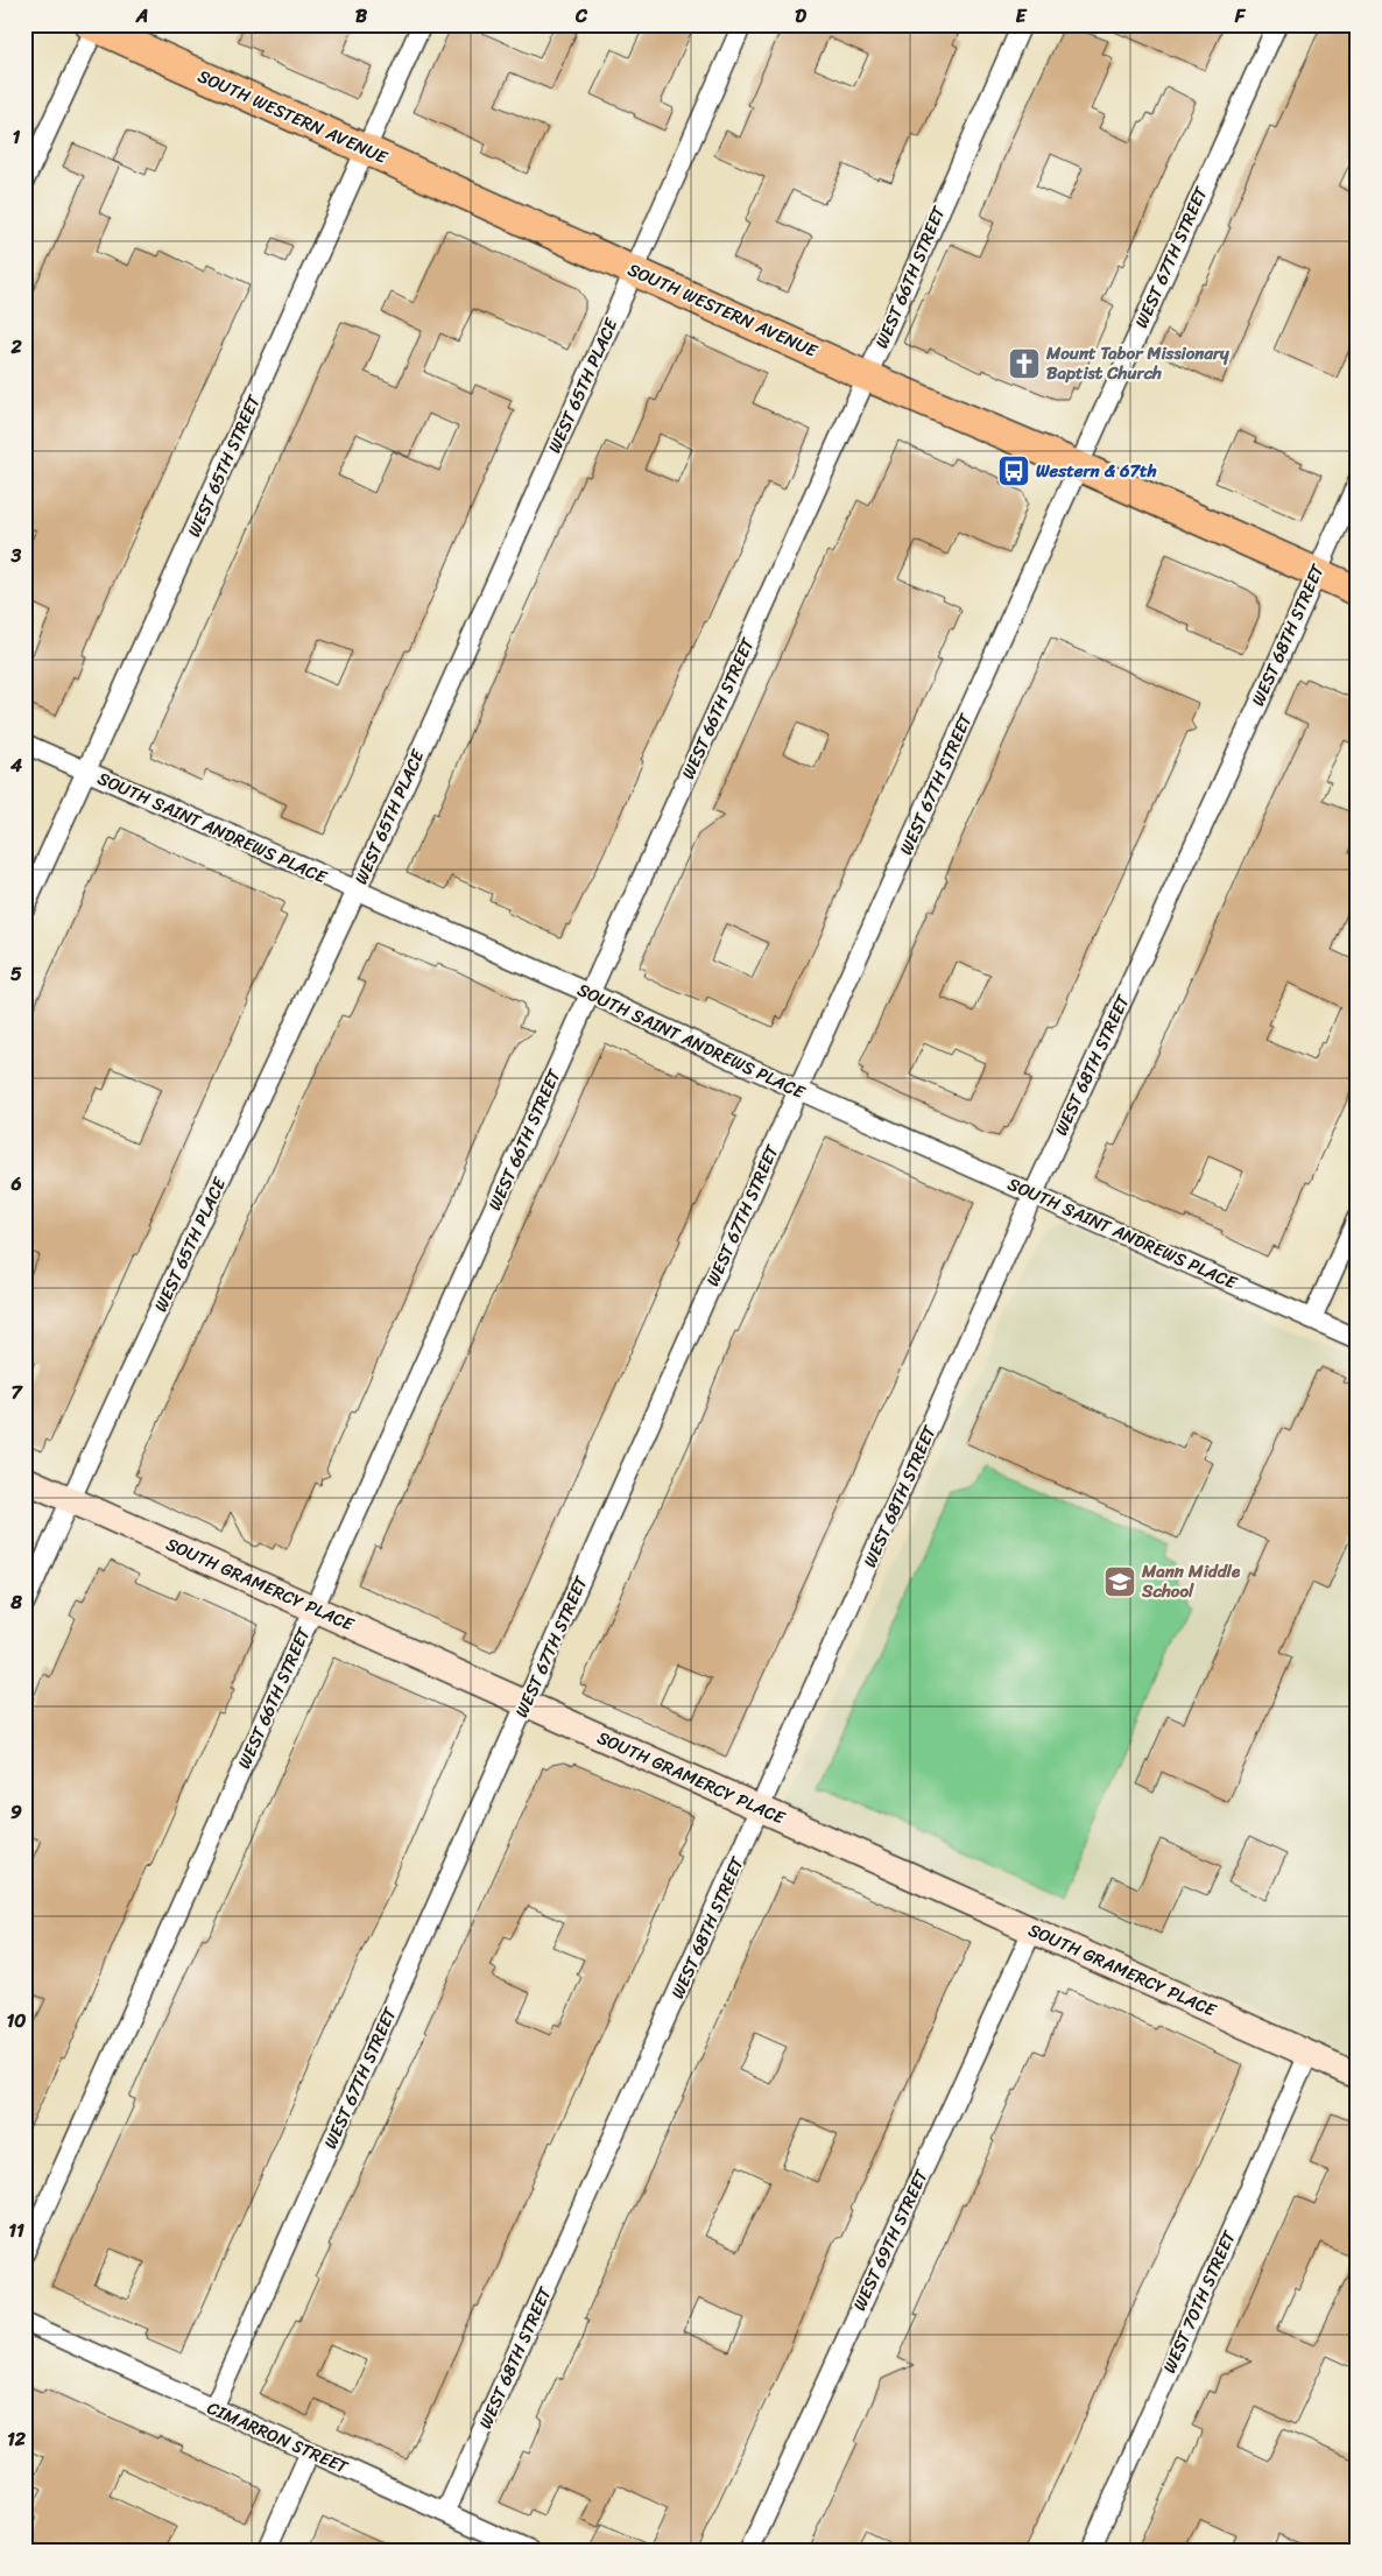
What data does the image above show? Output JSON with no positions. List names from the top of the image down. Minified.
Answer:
{"streets":{"main road":["SOUTH WESTERN AVENUE"],"street":["WEST 67TH STREET","WEST 66TH STREET","WEST 65TH PLACE","WEST 65TH STREET","WEST 68TH STREET","SOUTH SAINT ANDREWS PLACE","SOUTH GRAMERCY PLACE","WEST 69TH STREET","WEST 70TH STREET","CIMARRON STREET"]},"crossings":[["SOUTH WESTERN AVENUE","WEST 67TH STREET"],["SOUTH WESTERN AVENUE","WEST 66TH STREET"],["SOUTH WESTERN AVENUE","WEST 65TH PLACE"],["SOUTH WESTERN AVENUE","WEST 65TH STREET"],["SOUTH WESTERN AVENUE","WEST 68TH STREET"],["WEST 67TH STREET","SOUTH SAINT ANDREWS PLACE"],["WEST 67TH STREET","SOUTH GRAMERCY PLACE"],["WEST 67TH STREET","CIMARRON STREET"],["WEST 66TH STREET","SOUTH SAINT ANDREWS PLACE"],["WEST 66TH STREET","SOUTH GRAMERCY PLACE"],["WEST 65TH PLACE","SOUTH SAINT ANDREWS PLACE"],["WEST 65TH PLACE","SOUTH GRAMERCY PLACE"],["WEST 65TH STREET","SOUTH SAINT ANDREWS PLACE"],["WEST 68TH STREET","SOUTH SAINT ANDREWS PLACE"],["WEST 68TH STREET","SOUTH GRAMERCY PLACE"],["WEST 68TH STREET","CIMARRON STREET"],["SOUTH GRAMERCY PLACE","WEST 69TH STREET"],["SOUTH GRAMERCY PLACE","WEST 70TH STREET"]],"places":{"church":["Mount Tabor Missionary Baptist Church"],"bus stop":["Western & 67th"],"school or university":["Mann Middle School"]},"grid":{"columns":["A","B","C","D","E","F"],"rows":["1","2","3","4","5","6","7","8","9","10","11","12"]}}
